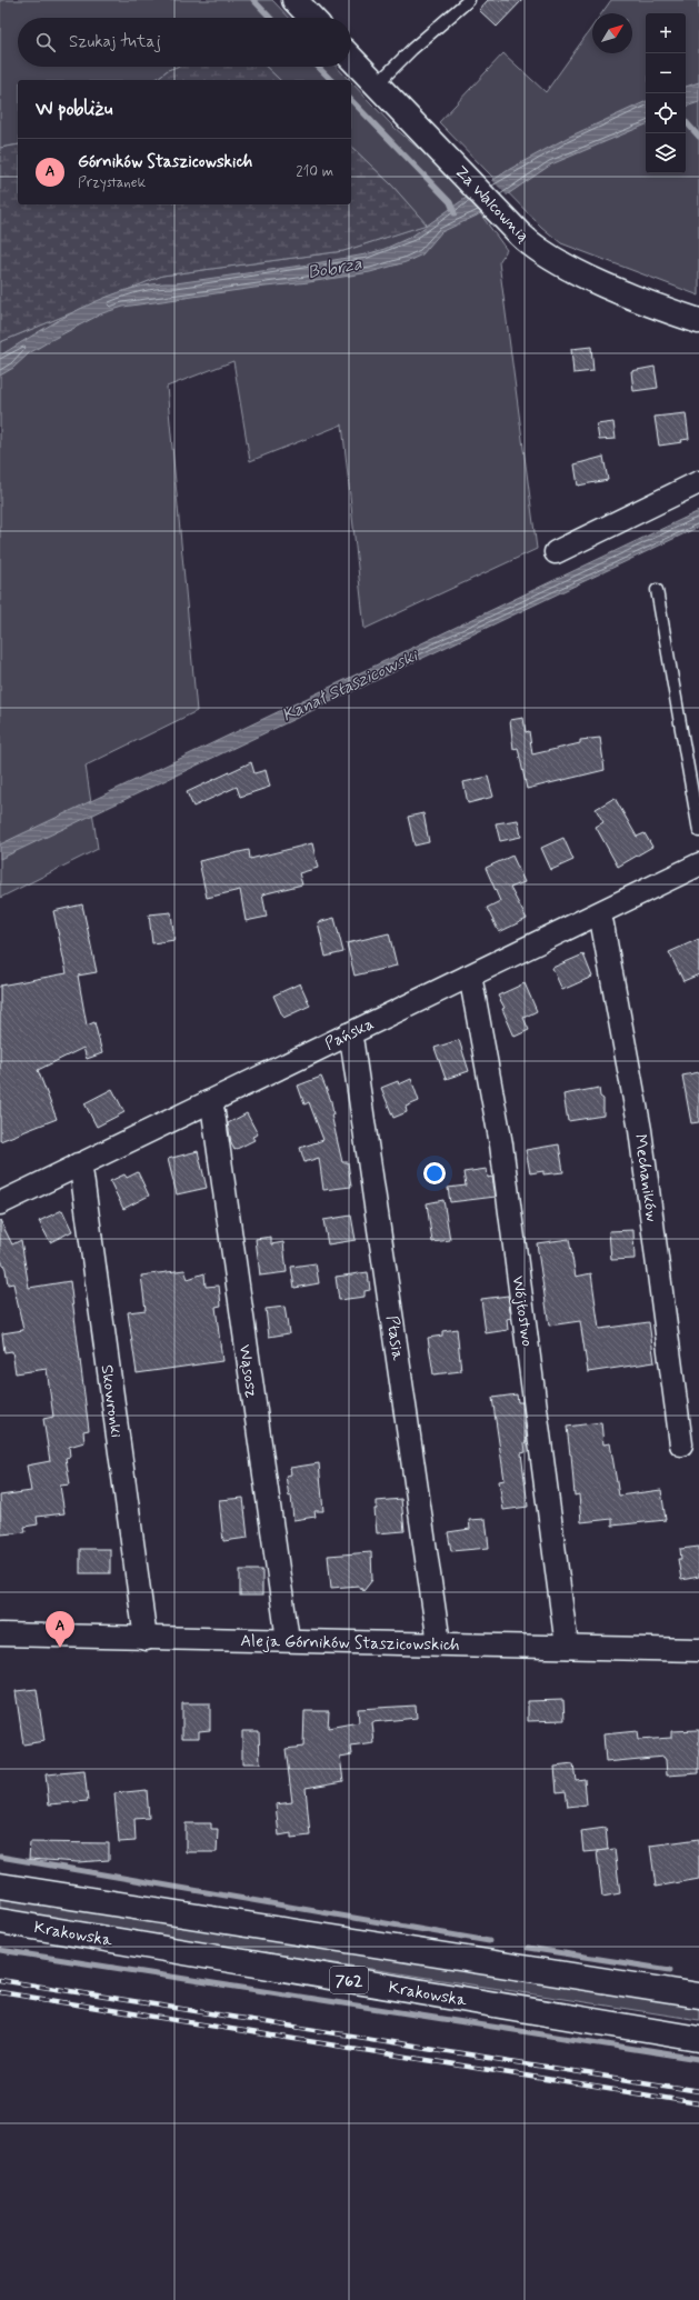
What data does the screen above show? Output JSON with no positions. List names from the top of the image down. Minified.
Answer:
{"streets":{"main road":["Za Walcownią","Krakowska","762"],"street":["Pańska","Mechaników","Wójtostwo","Ptasia","Wąsosz","Skowronki","Aleja Górników Staszicowskich"]},"crossings":[["Pańska","Mechaników"],["Pańska","Wójtostwo"],["Pańska","Ptasia"],["Pańska","Wąsosz"],["Pańska","Skowronki"],["Wójtostwo","Aleja Górników Staszicowskich"],["Ptasia","Aleja Górników Staszicowskich"],["Wąsosz","Aleja Górników Staszicowskich"],["Skowronki","Aleja Górników Staszicowskich"]],"water":["Bobrza","Kanał Staszicowski"],"north":"top right","page":{"map_buttons":["+","−"],"search":"Szukaj tutaj","heading":"W pobliżu","list":[{"mark":"A","name":"Górników Staszicowskich","note":"Przystanek","value":"210 m"}],"pins":"A"}}
